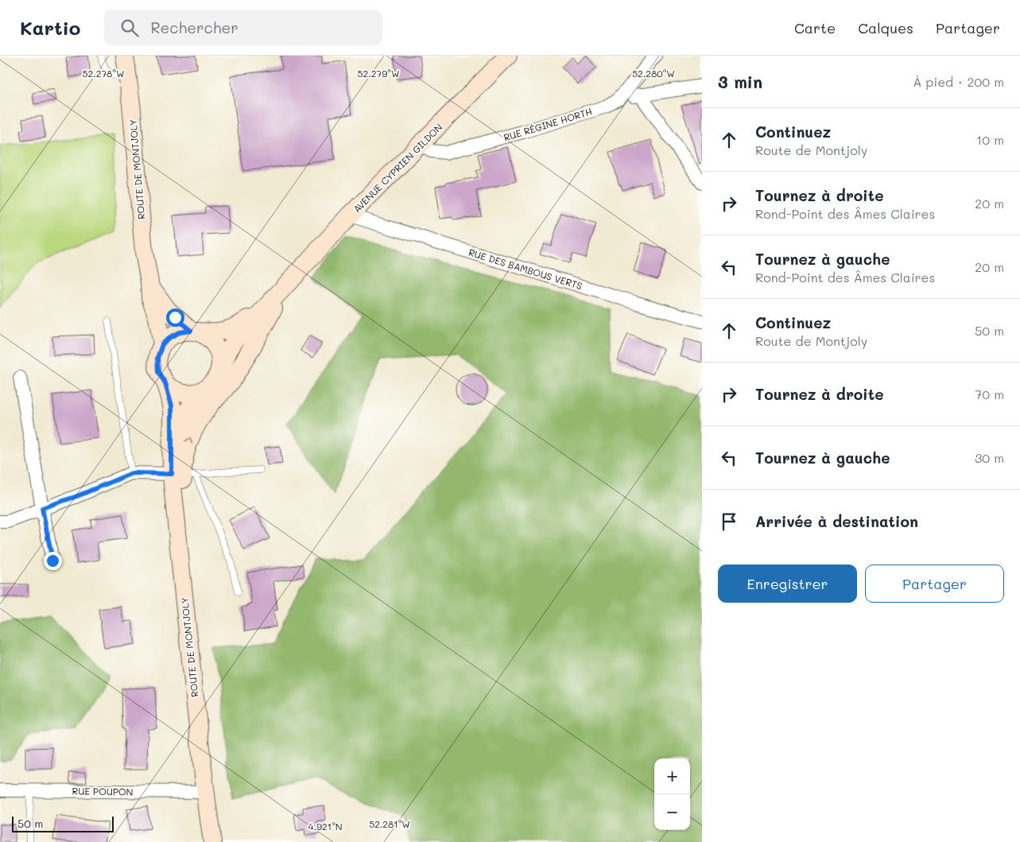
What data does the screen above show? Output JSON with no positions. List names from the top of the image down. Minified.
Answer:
{"streets":{"main road":["AVENUE CYPRIEN GILDON","ROUTE DE MONTJOLY"],"street":["RUE RÉGINE HORTH","RUE DES BAMBOUS VERTS","RUE POUPON"]},"crossings":[["RUE RÉGINE HORTH","AVENUE CYPRIEN GILDON"],["AVENUE CYPRIEN GILDON","ROUTE DE MONTJOLY"],["AVENUE CYPRIEN GILDON","RUE DES BAMBOUS VERTS"],["ROUTE DE MONTJOLY","RUE POUPON"]],"scale_bar":"50 m","page":{"header":"Kartio","search":"Rechercher","nav":["Carte","Calques","Partager"],"heading":["3 min","À pied · 200 m"],"list":[["Continuez","Route de Montjoly","10 m"],["Tournez à droite","Rond-Point des Âmes Claires","20 m"],["Tournez à gauche","Rond-Point des Âmes Claires","20 m"],["Continuez","Route de Montjoly","50 m"],["Tournez à droite","70 m"],["Tournez à gauche","30 m"],"Arrivée à destination"],"buttons":["Enregistrer","Partager"],"map_buttons":["+","−"],"scale":"50 m"},"coordinates":["52.278°W","52.279°W","52.280°W","52.281°W","4.921°N"]}
